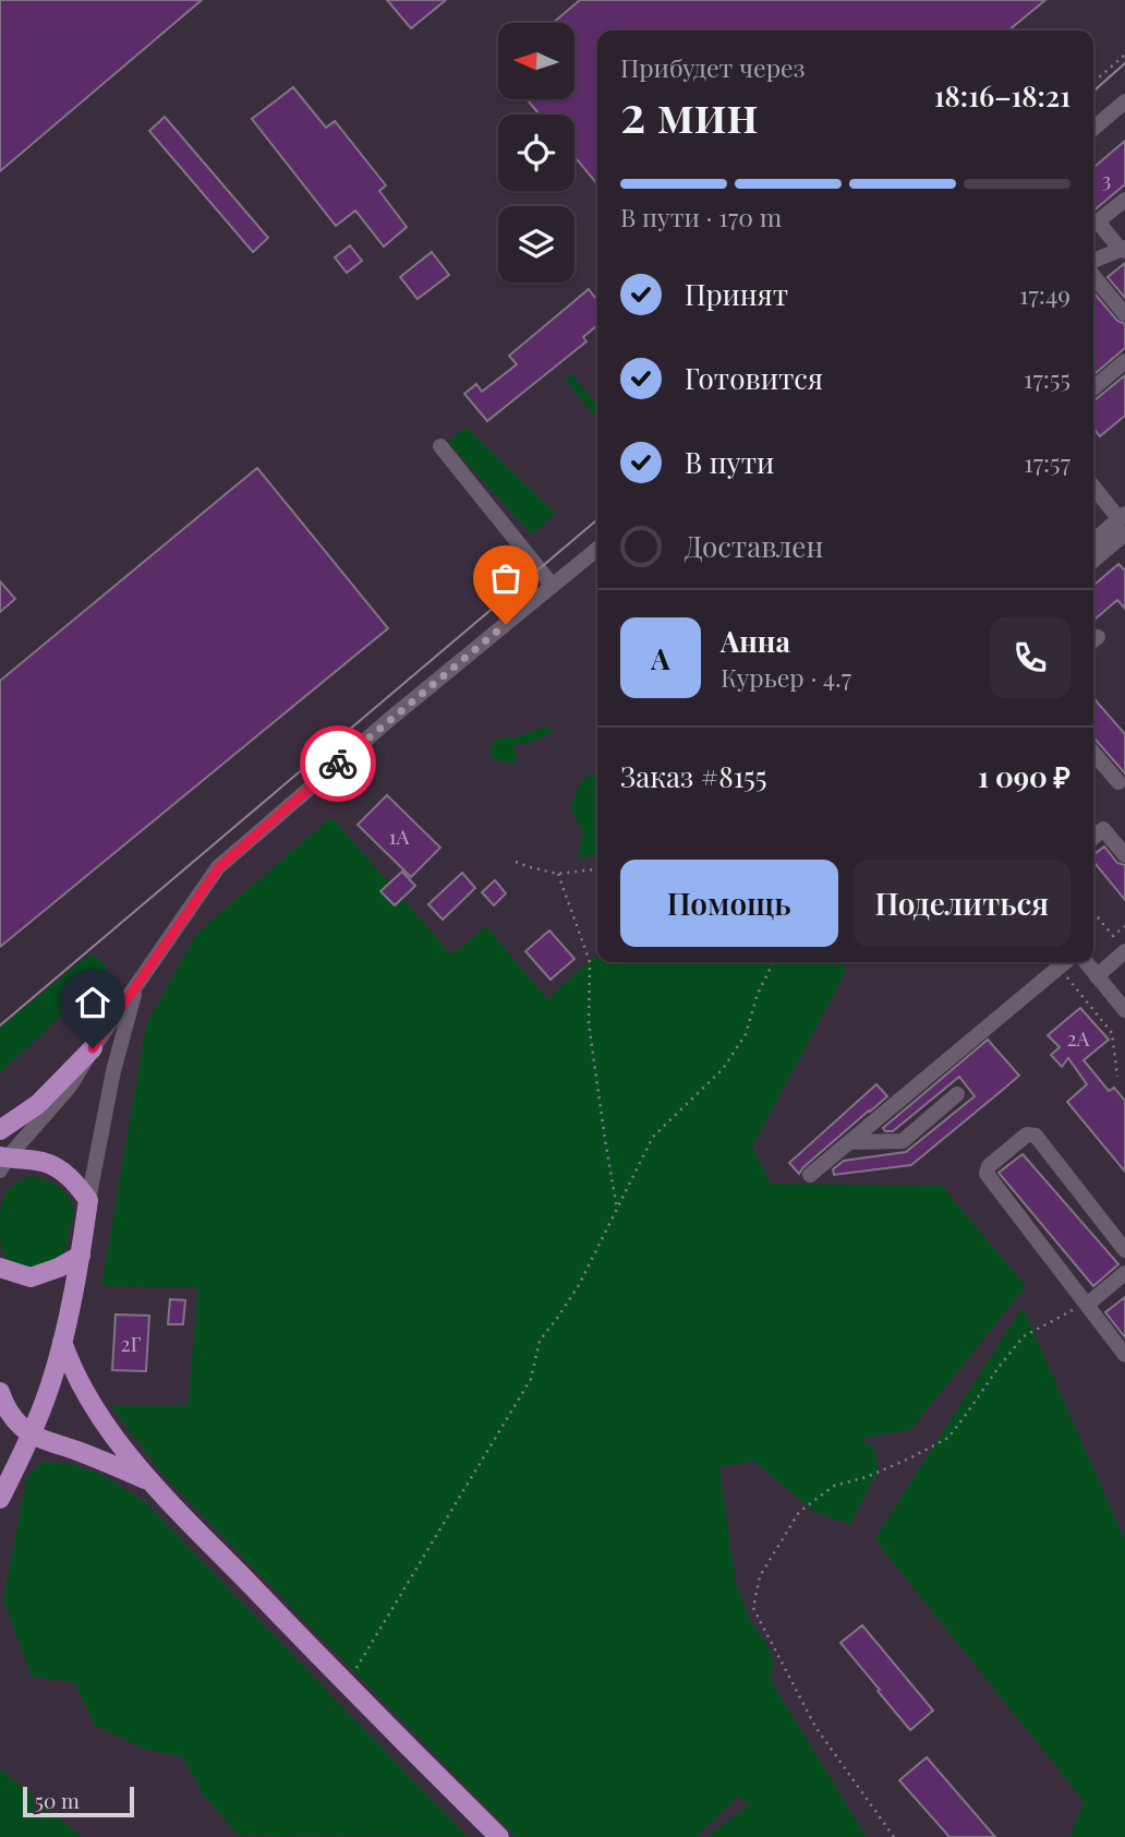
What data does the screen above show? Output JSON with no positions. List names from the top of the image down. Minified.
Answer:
{"house_numbers":["3","1А","2А","2Г"],"scale_bar":"50 m","north":"left","page":{"heading":["2 мин","Прибудет через","18:16–18:21"],"panel":["Анна","Курьер · 4.7","Заказ #8155","1 090 ₽"],"bar":"В пути · 170 m","list":[["Принят","17:49"],["Готовится","17:55"],["В пути","17:57"],"Доставлен"],"round":"А","buttons":["Помощь","Поделиться"],"scale":"50 m"}}
